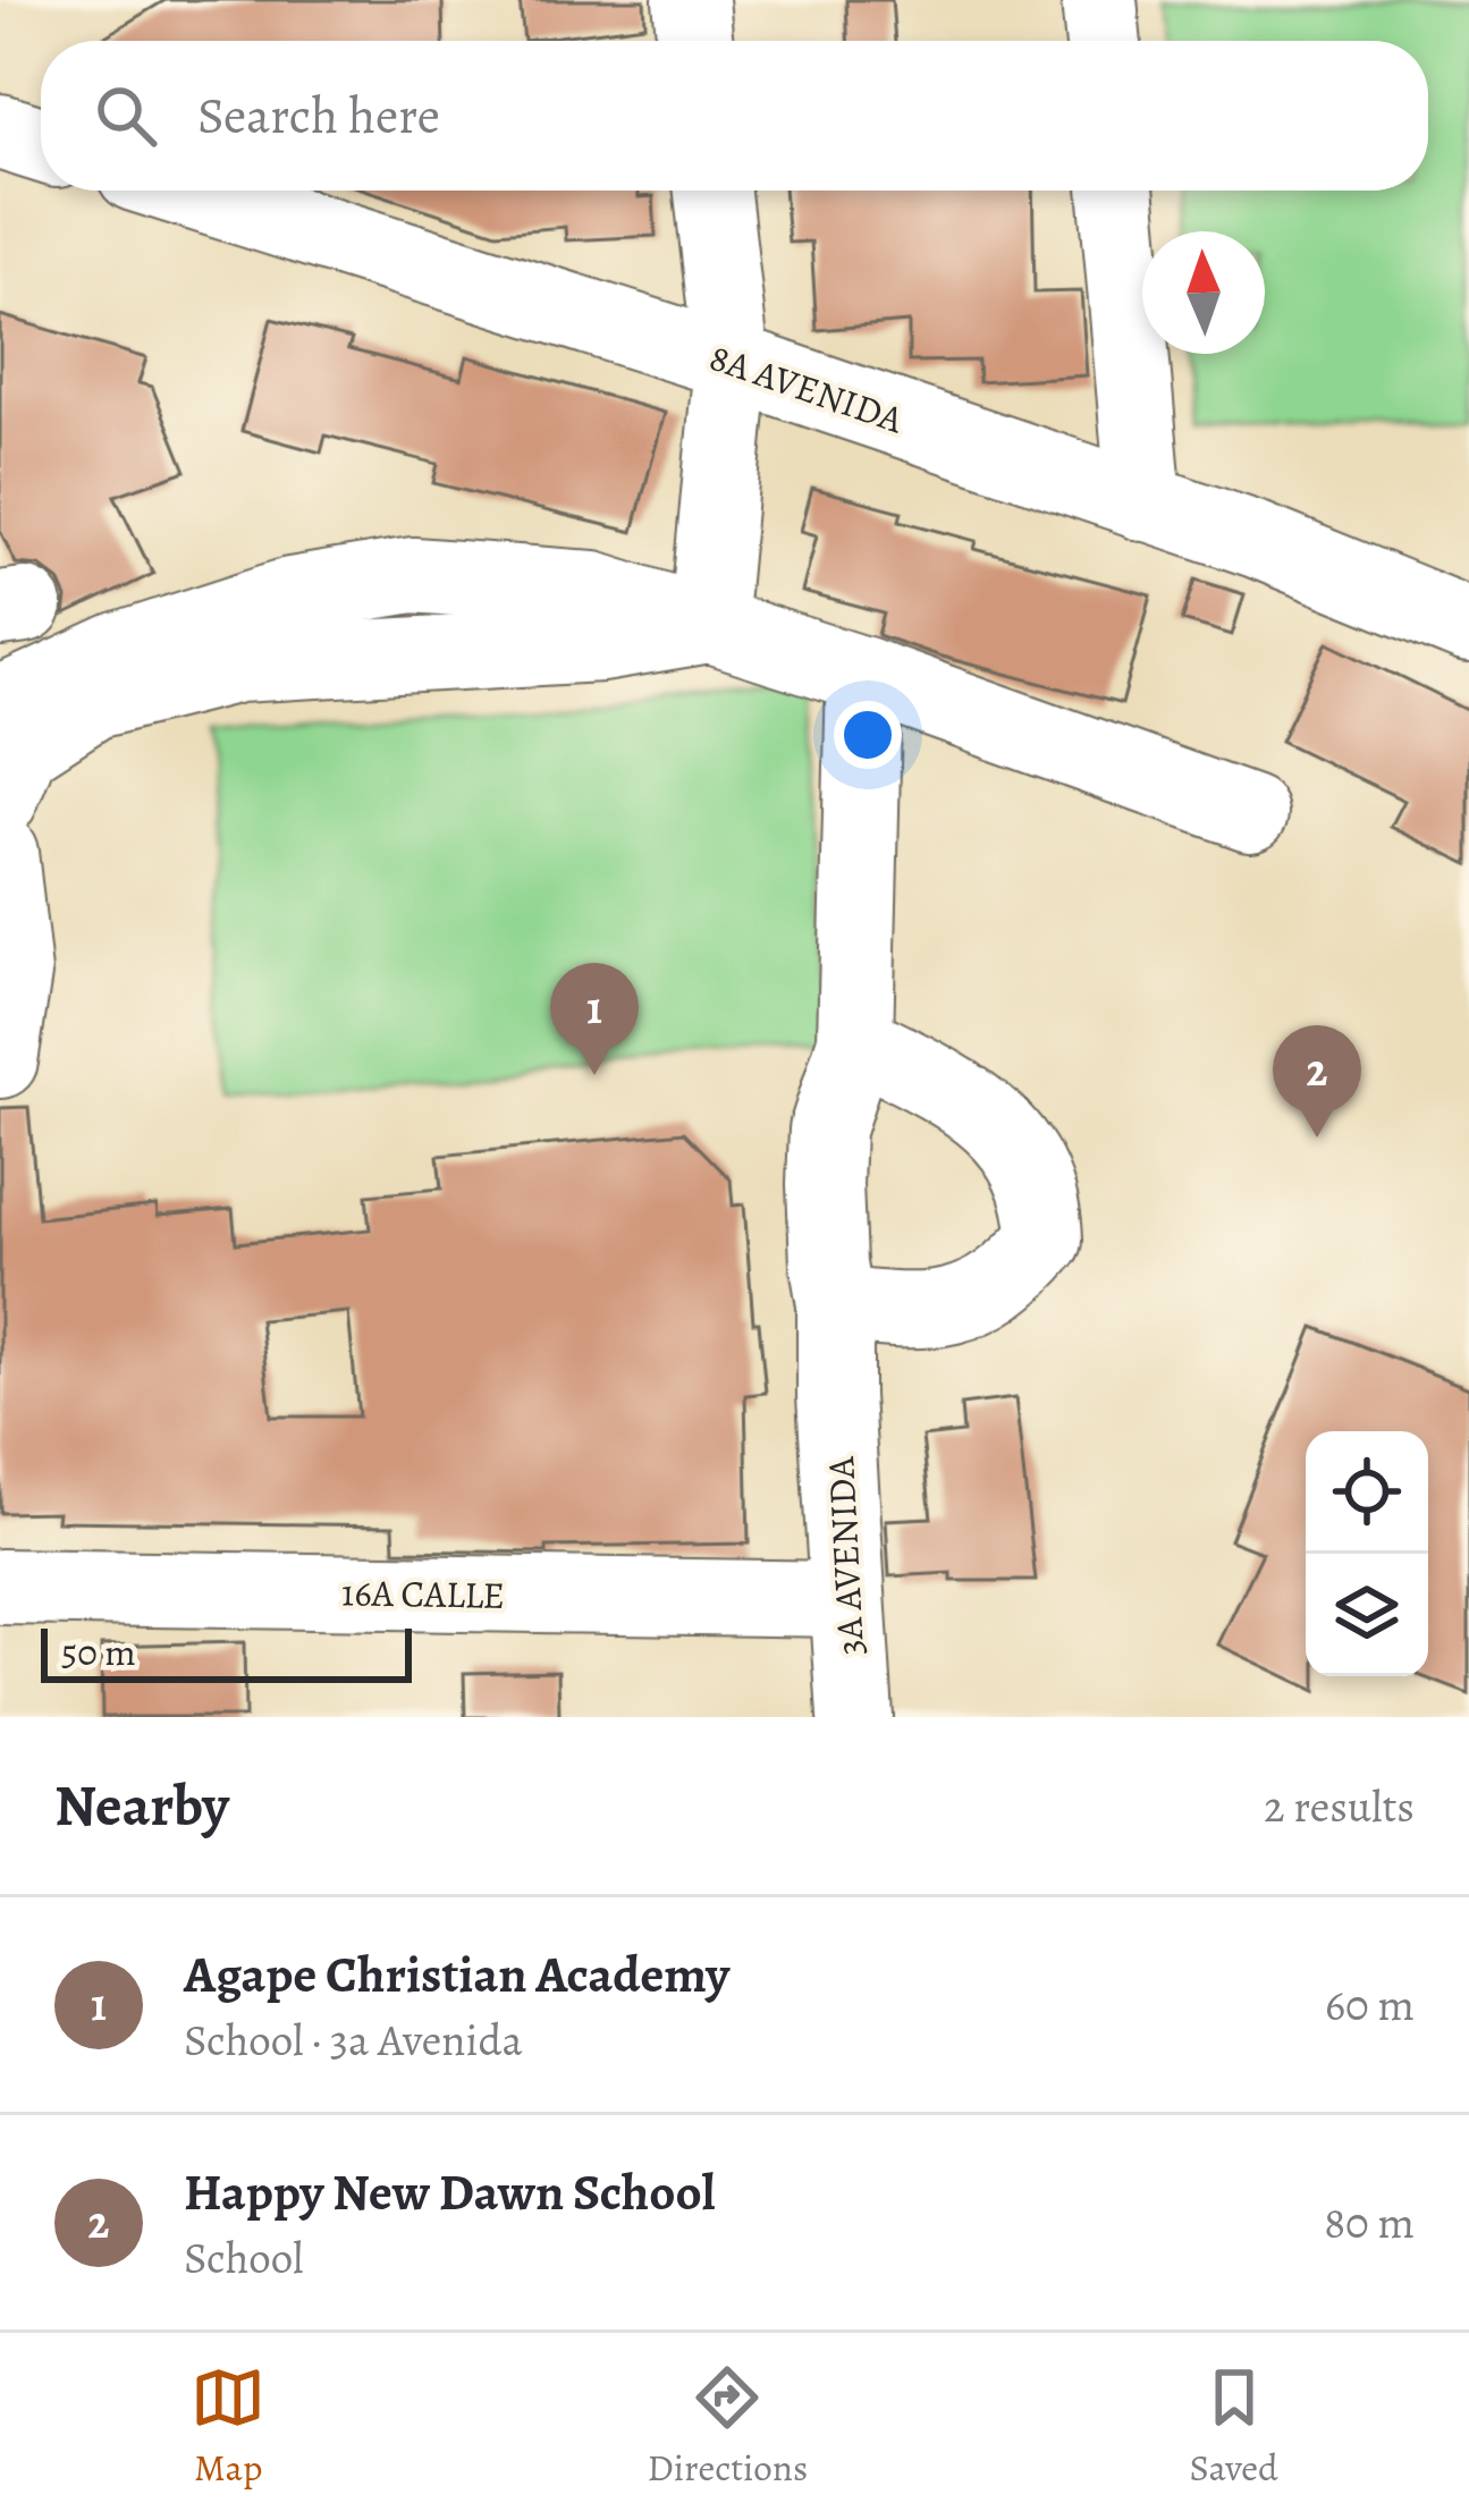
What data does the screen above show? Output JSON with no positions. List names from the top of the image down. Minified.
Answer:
{"streets":{"street":["8A AVENIDA","3A AVENIDA","16A CALLE"]},"crossings":[["3A AVENIDA","16A CALLE"]],"scale_bar":"50 m","north":"top","page":{"search":"Search here","pins":["1","2"],"scale":"50 m","heading":["Nearby","2 results"],"list":[{"mark":"1","name":"Agape Christian Academy","note":"School · 3a Avenida","value":"60 m"},{"mark":"2","name":"Happy New Dawn School","note":"School","value":"80 m"}],"nav":["Map","Directions","Saved"]}}
